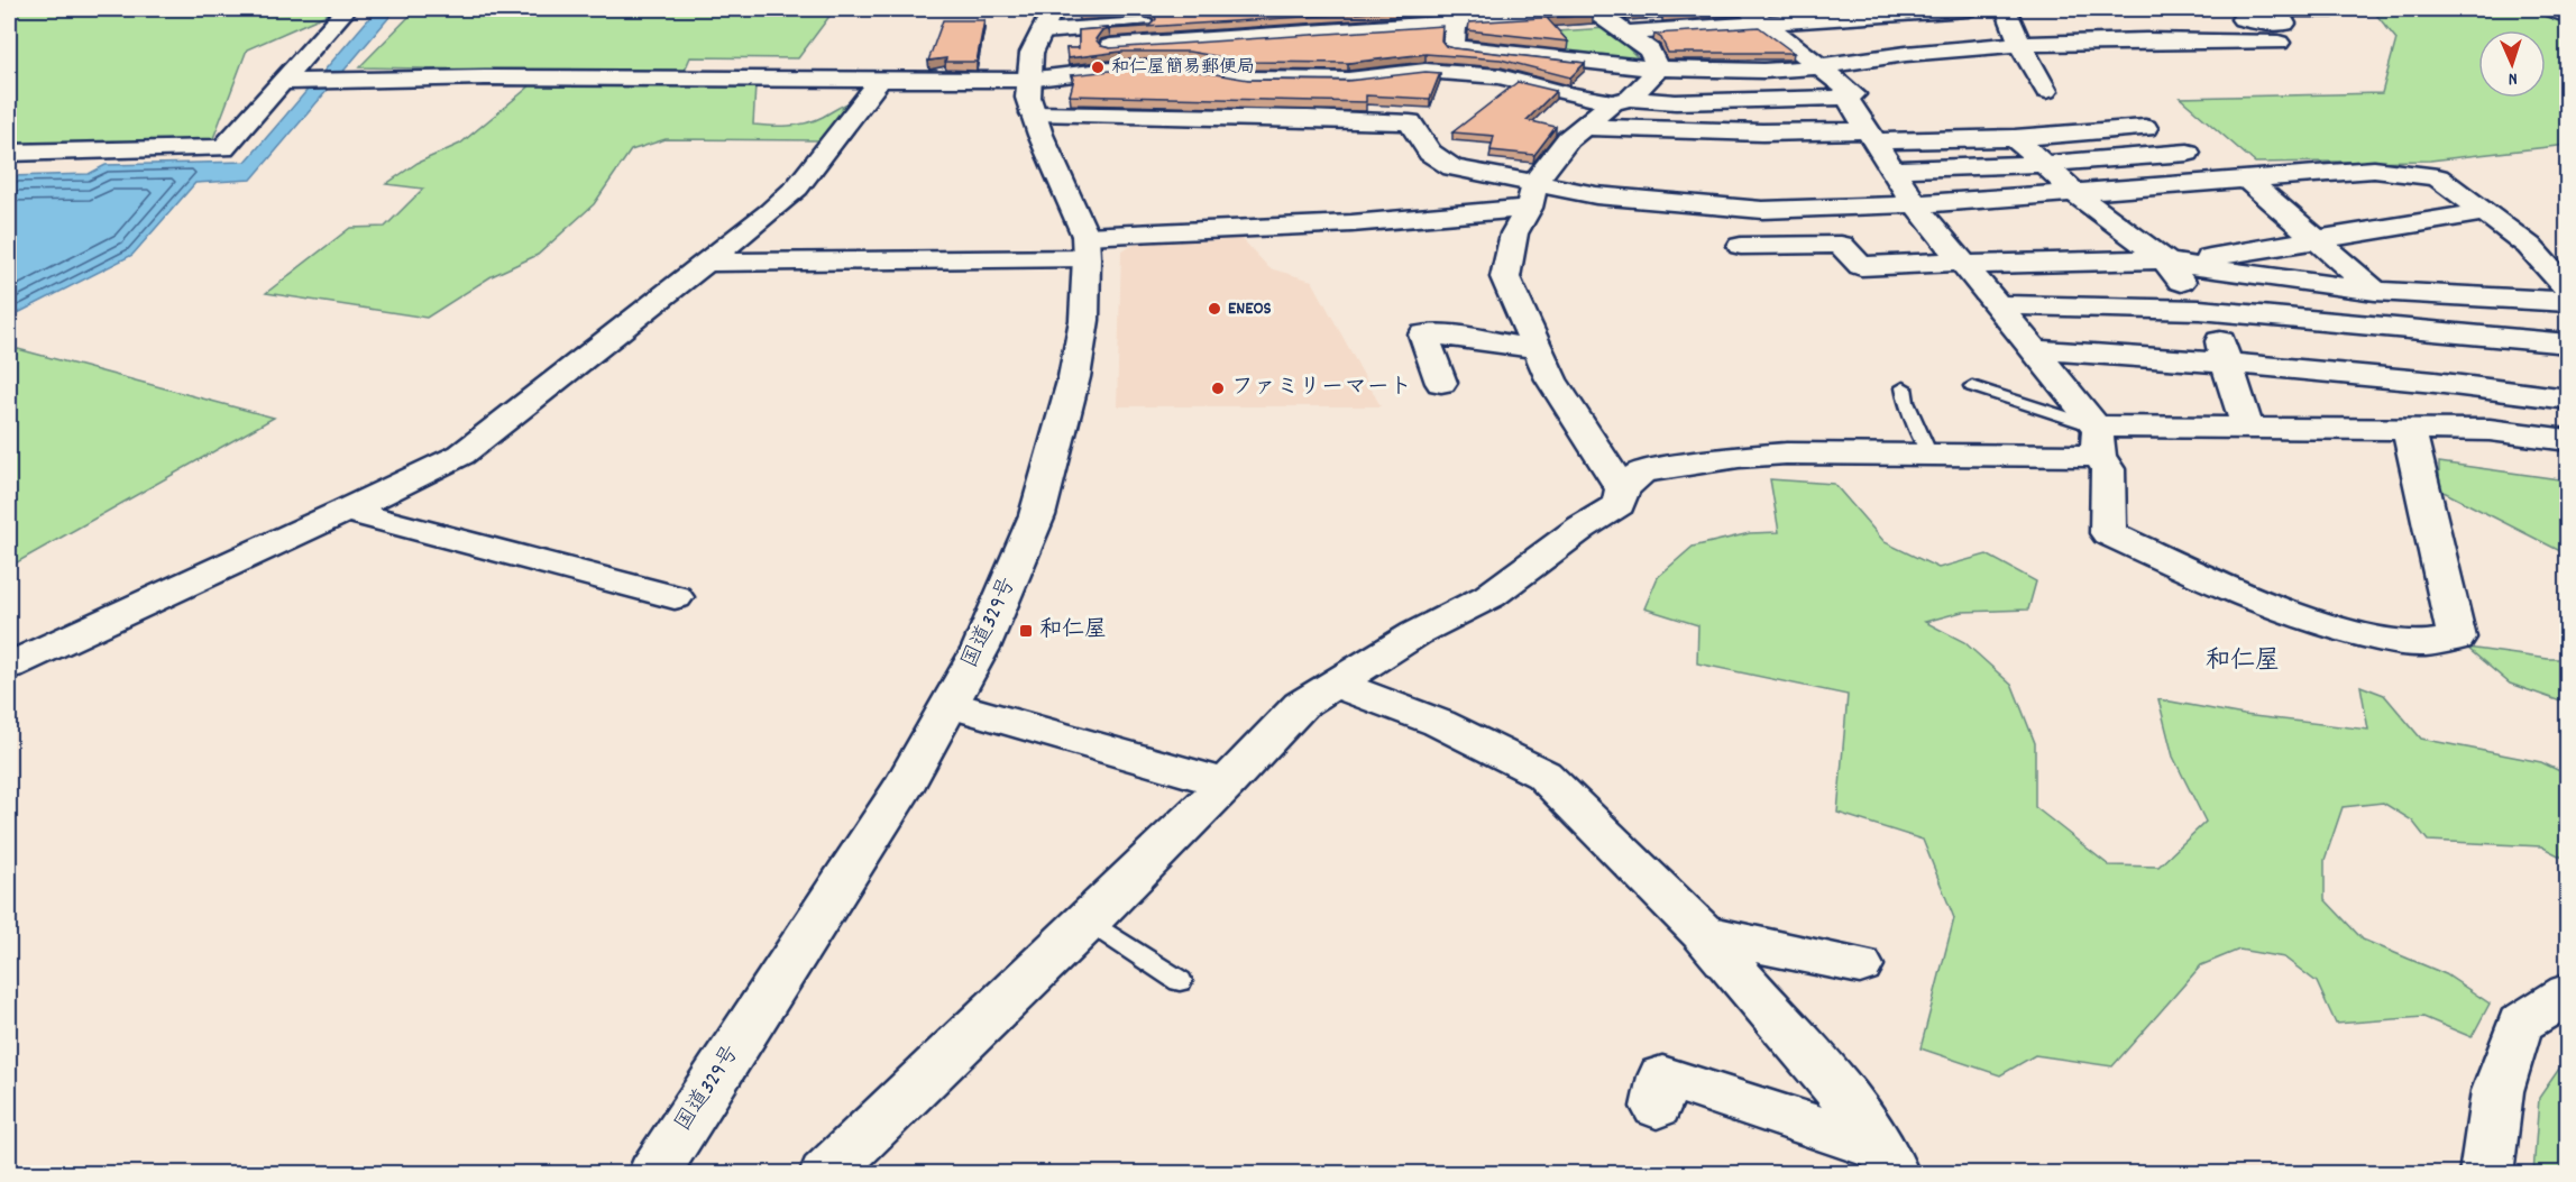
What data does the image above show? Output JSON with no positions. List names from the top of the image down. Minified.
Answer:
{"streets":{"main road":["国道329号"]},"districts":["和仁屋"],"places":{"other":["和仁屋簡易郵便局","ENEOS","ファミリーマート"],"transit":["和仁屋"]},"north":"bottom"}
